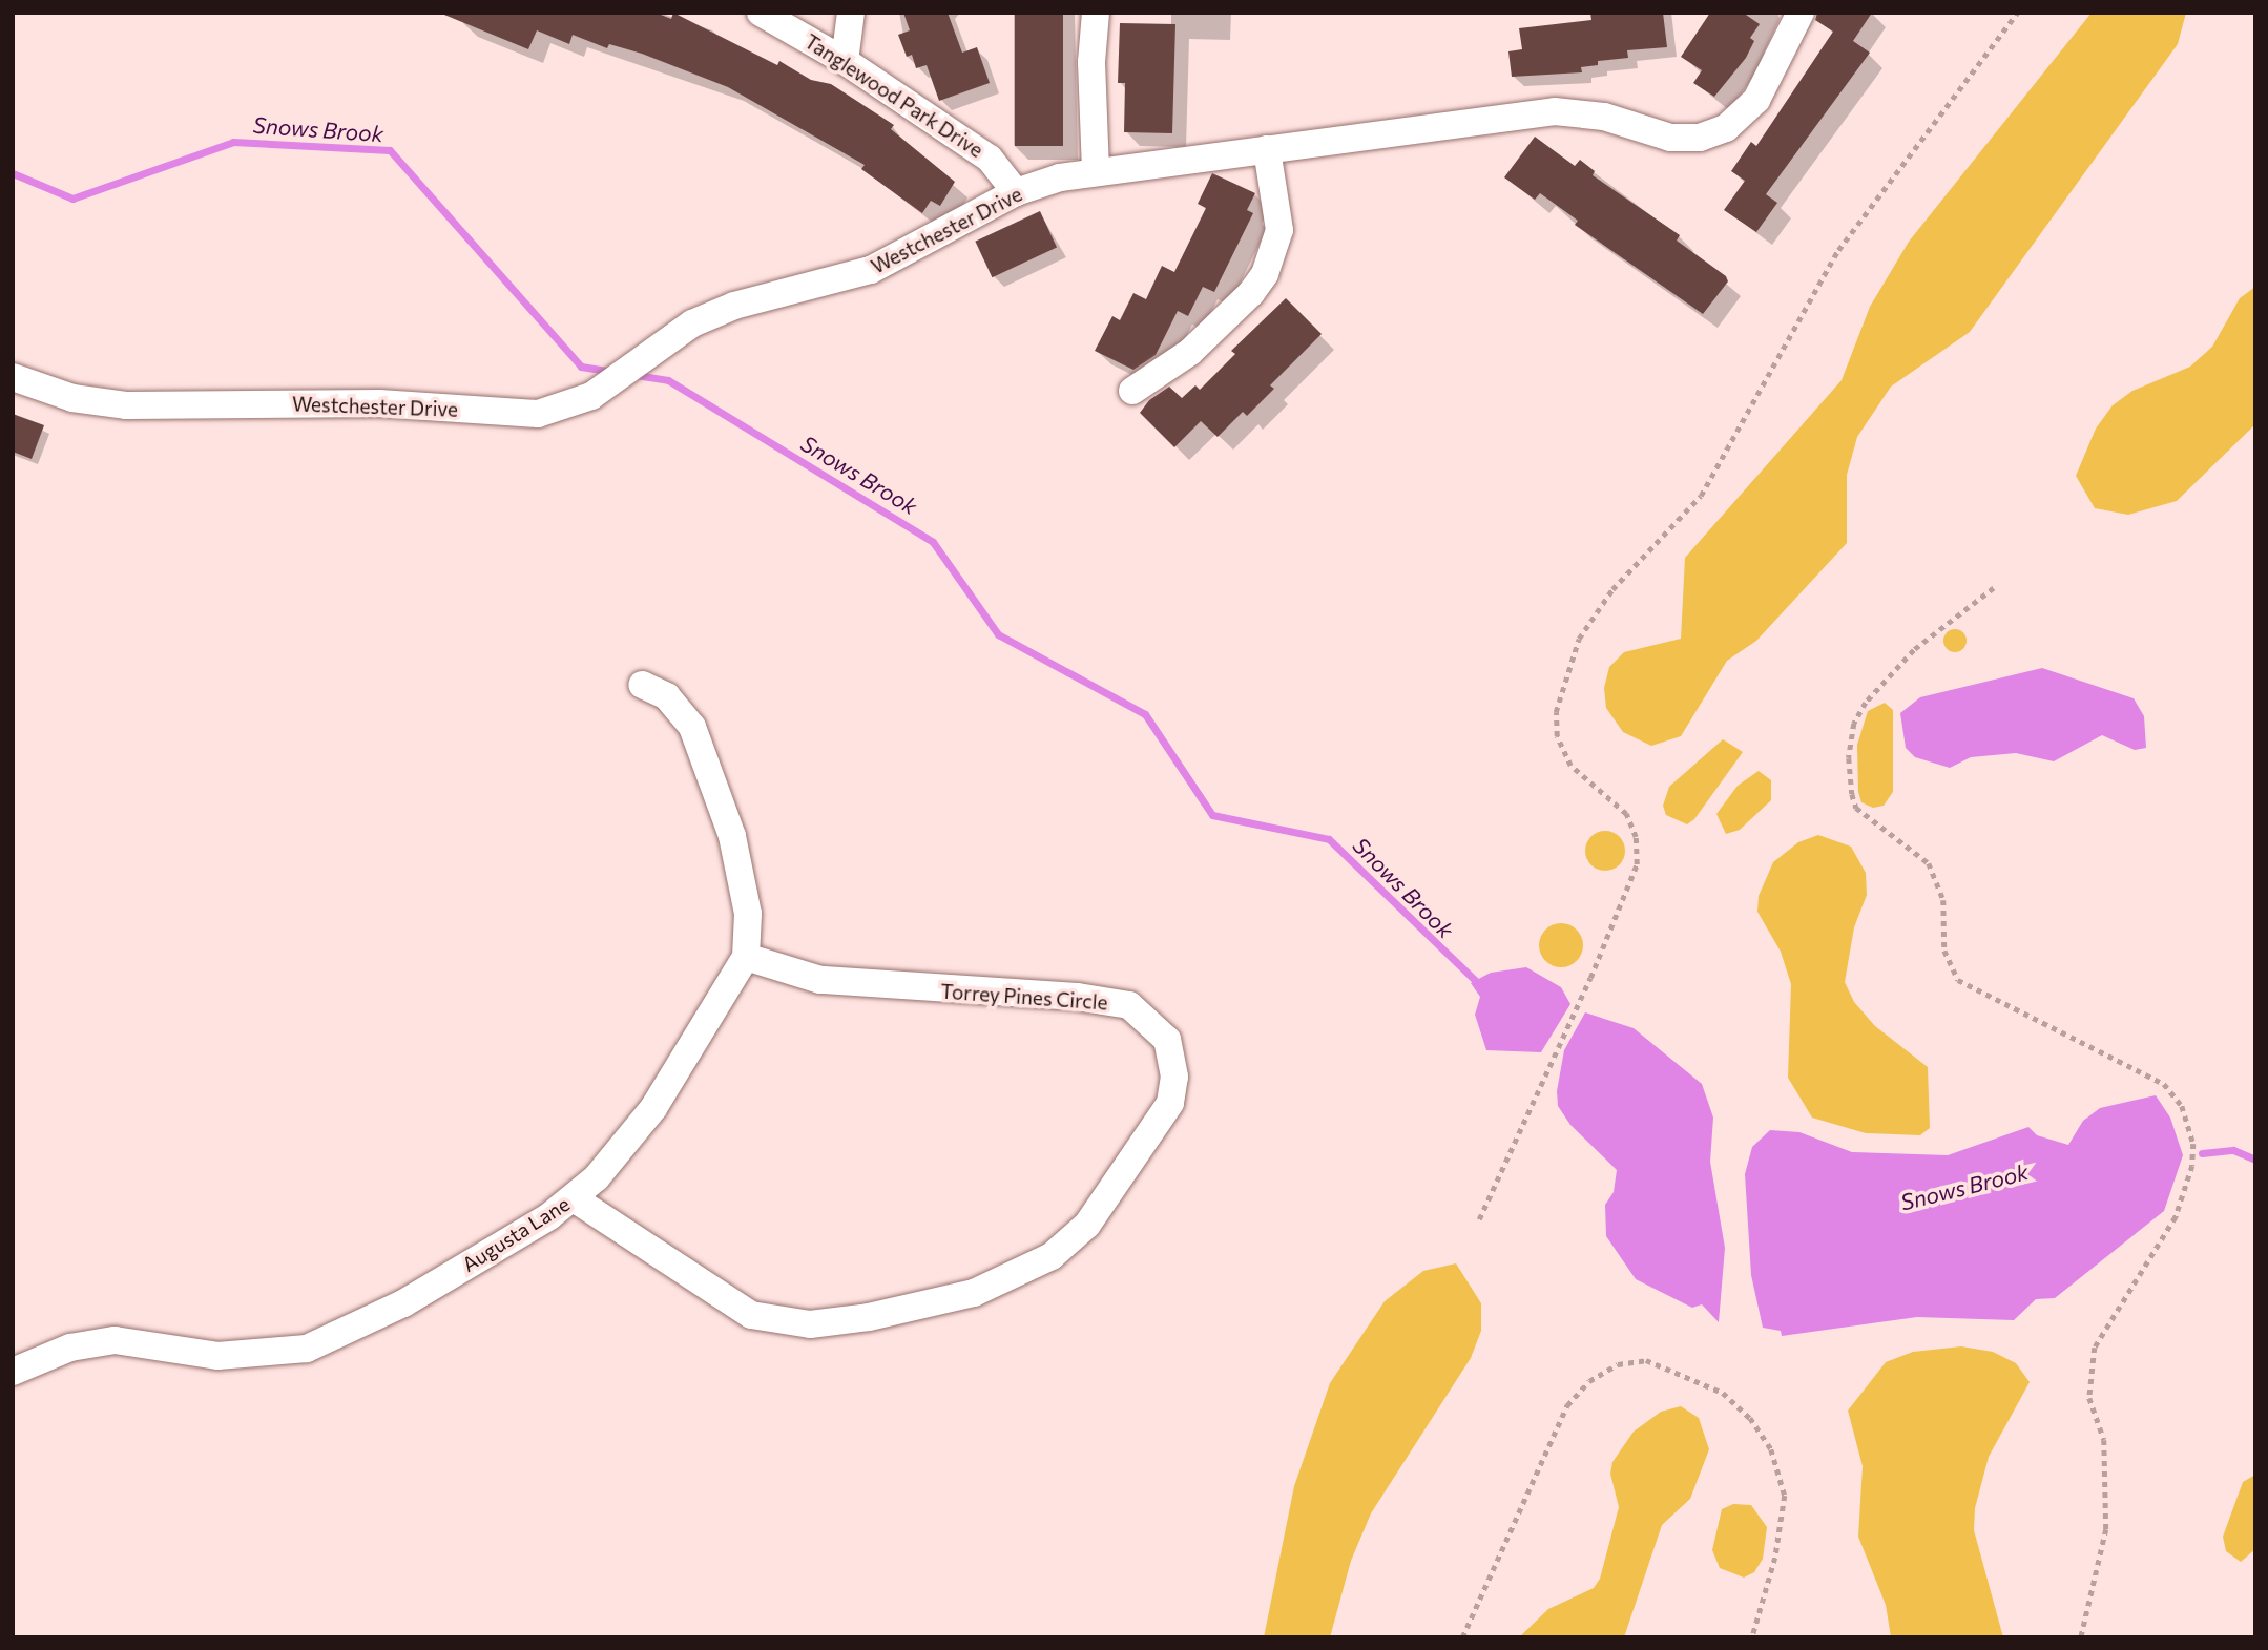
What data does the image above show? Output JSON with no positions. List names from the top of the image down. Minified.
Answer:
{"streets":{"street":["Tanglewood Park Drive","Westchester Drive","Torrey Pines Circle","Augusta Lane"]},"crossings":[["Tanglewood Park Drive","Westchester Drive"],["Torrey Pines Circle","Augusta Lane"]],"water":["Snows Brook"]}
